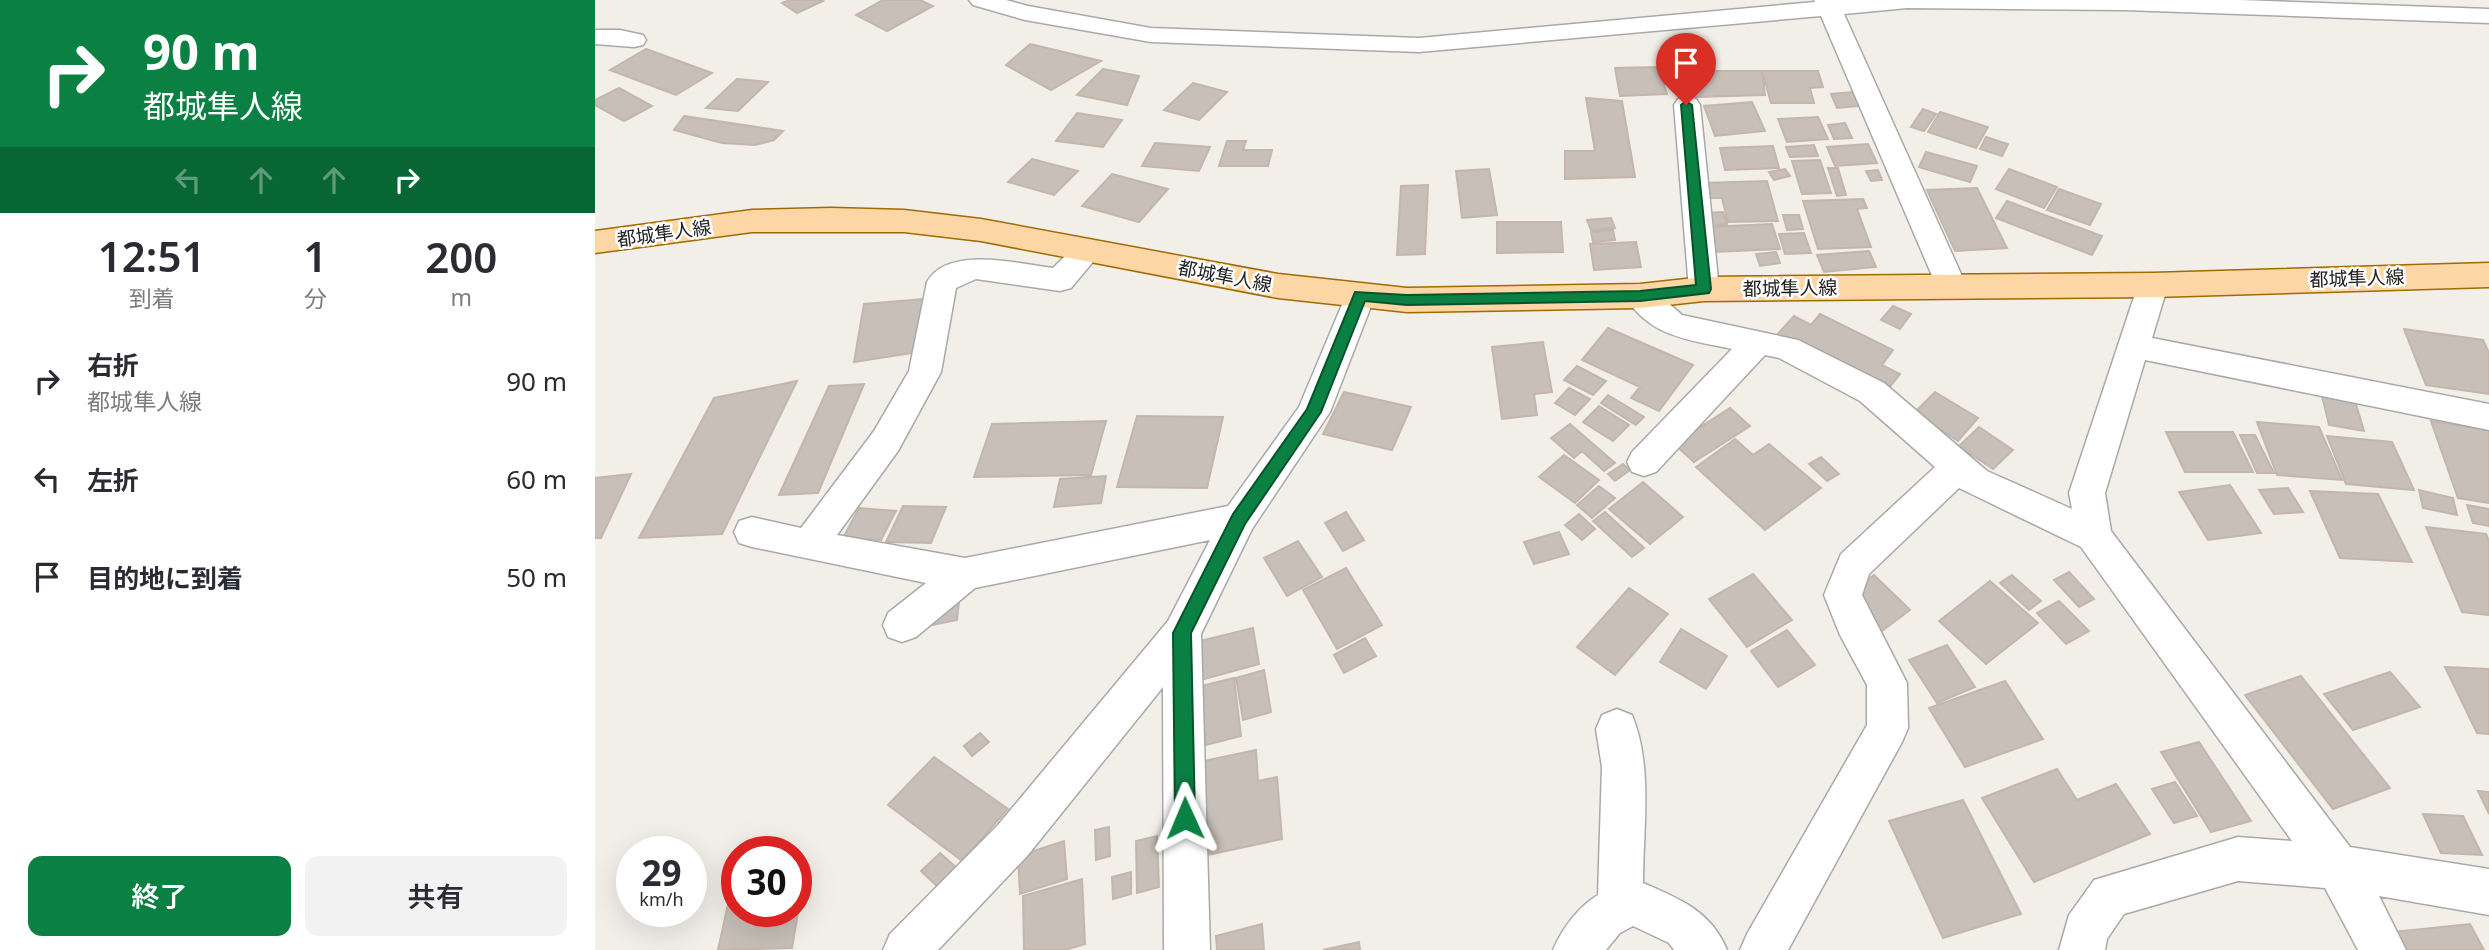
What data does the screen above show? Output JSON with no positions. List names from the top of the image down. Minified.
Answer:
{"streets":{"main road":["都城隼人線"]},"page":{"turn":["90 m","都城隼人線"],"eta":["12:51","到着","1","分","200","m"],"list":[{"name":"右折","note":"都城隼人線","value":"90 m"},{"name":"左折","value":"60 m"},{"name":"目的地に到着","value":"50 m"}],"speed":"29 km/h","limit":"30","buttons":["終了","共有"]}}
